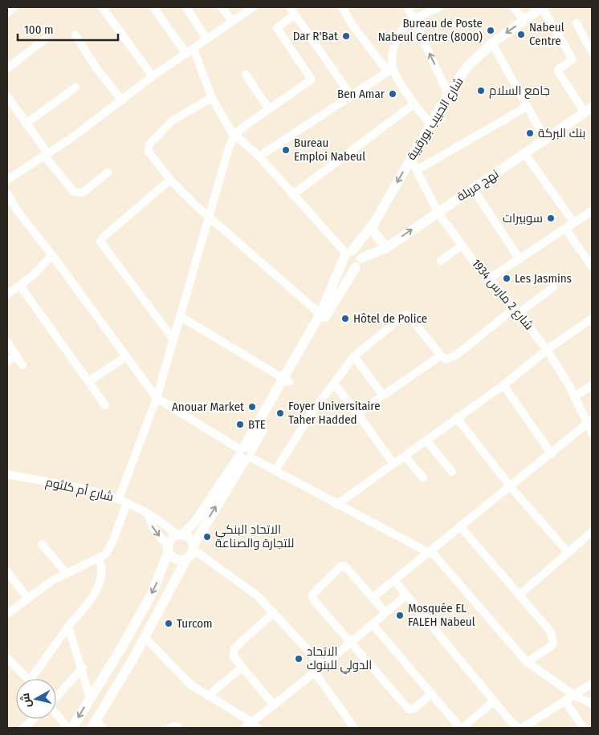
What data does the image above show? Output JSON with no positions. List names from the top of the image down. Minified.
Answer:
{"streets":{"main road":["شارع الحبيب بورقيبة","نهج مربلة"],"street":["شارع 2 مارس 1934","شارع أم كلثوم"]},"crossings":[["شارع الحبيب بورقيبة","شارع 2 مارس 1934"],["نهج مربلة","شارع 2 مارس 1934"]],"places":["Bureau de Poste Nabeul Centre (8000)","Nabeul Centre","Dar R'Bat","جامع السلام","Ben Amar","بنك البركة","Bureau Emploi Nabeul","سوبيرات","Les Jasmins","Hôtel de Police","Anouar Market","Foyer Universitaire Taher Hadded","BTE","الاتحاد البنكي للتجارة والصناعة","Mosquée EL FALEH Nabeul","Turcom","الاتحاد الدولي للبنوك"],"scale_bar":"100 m","north":"left"}
